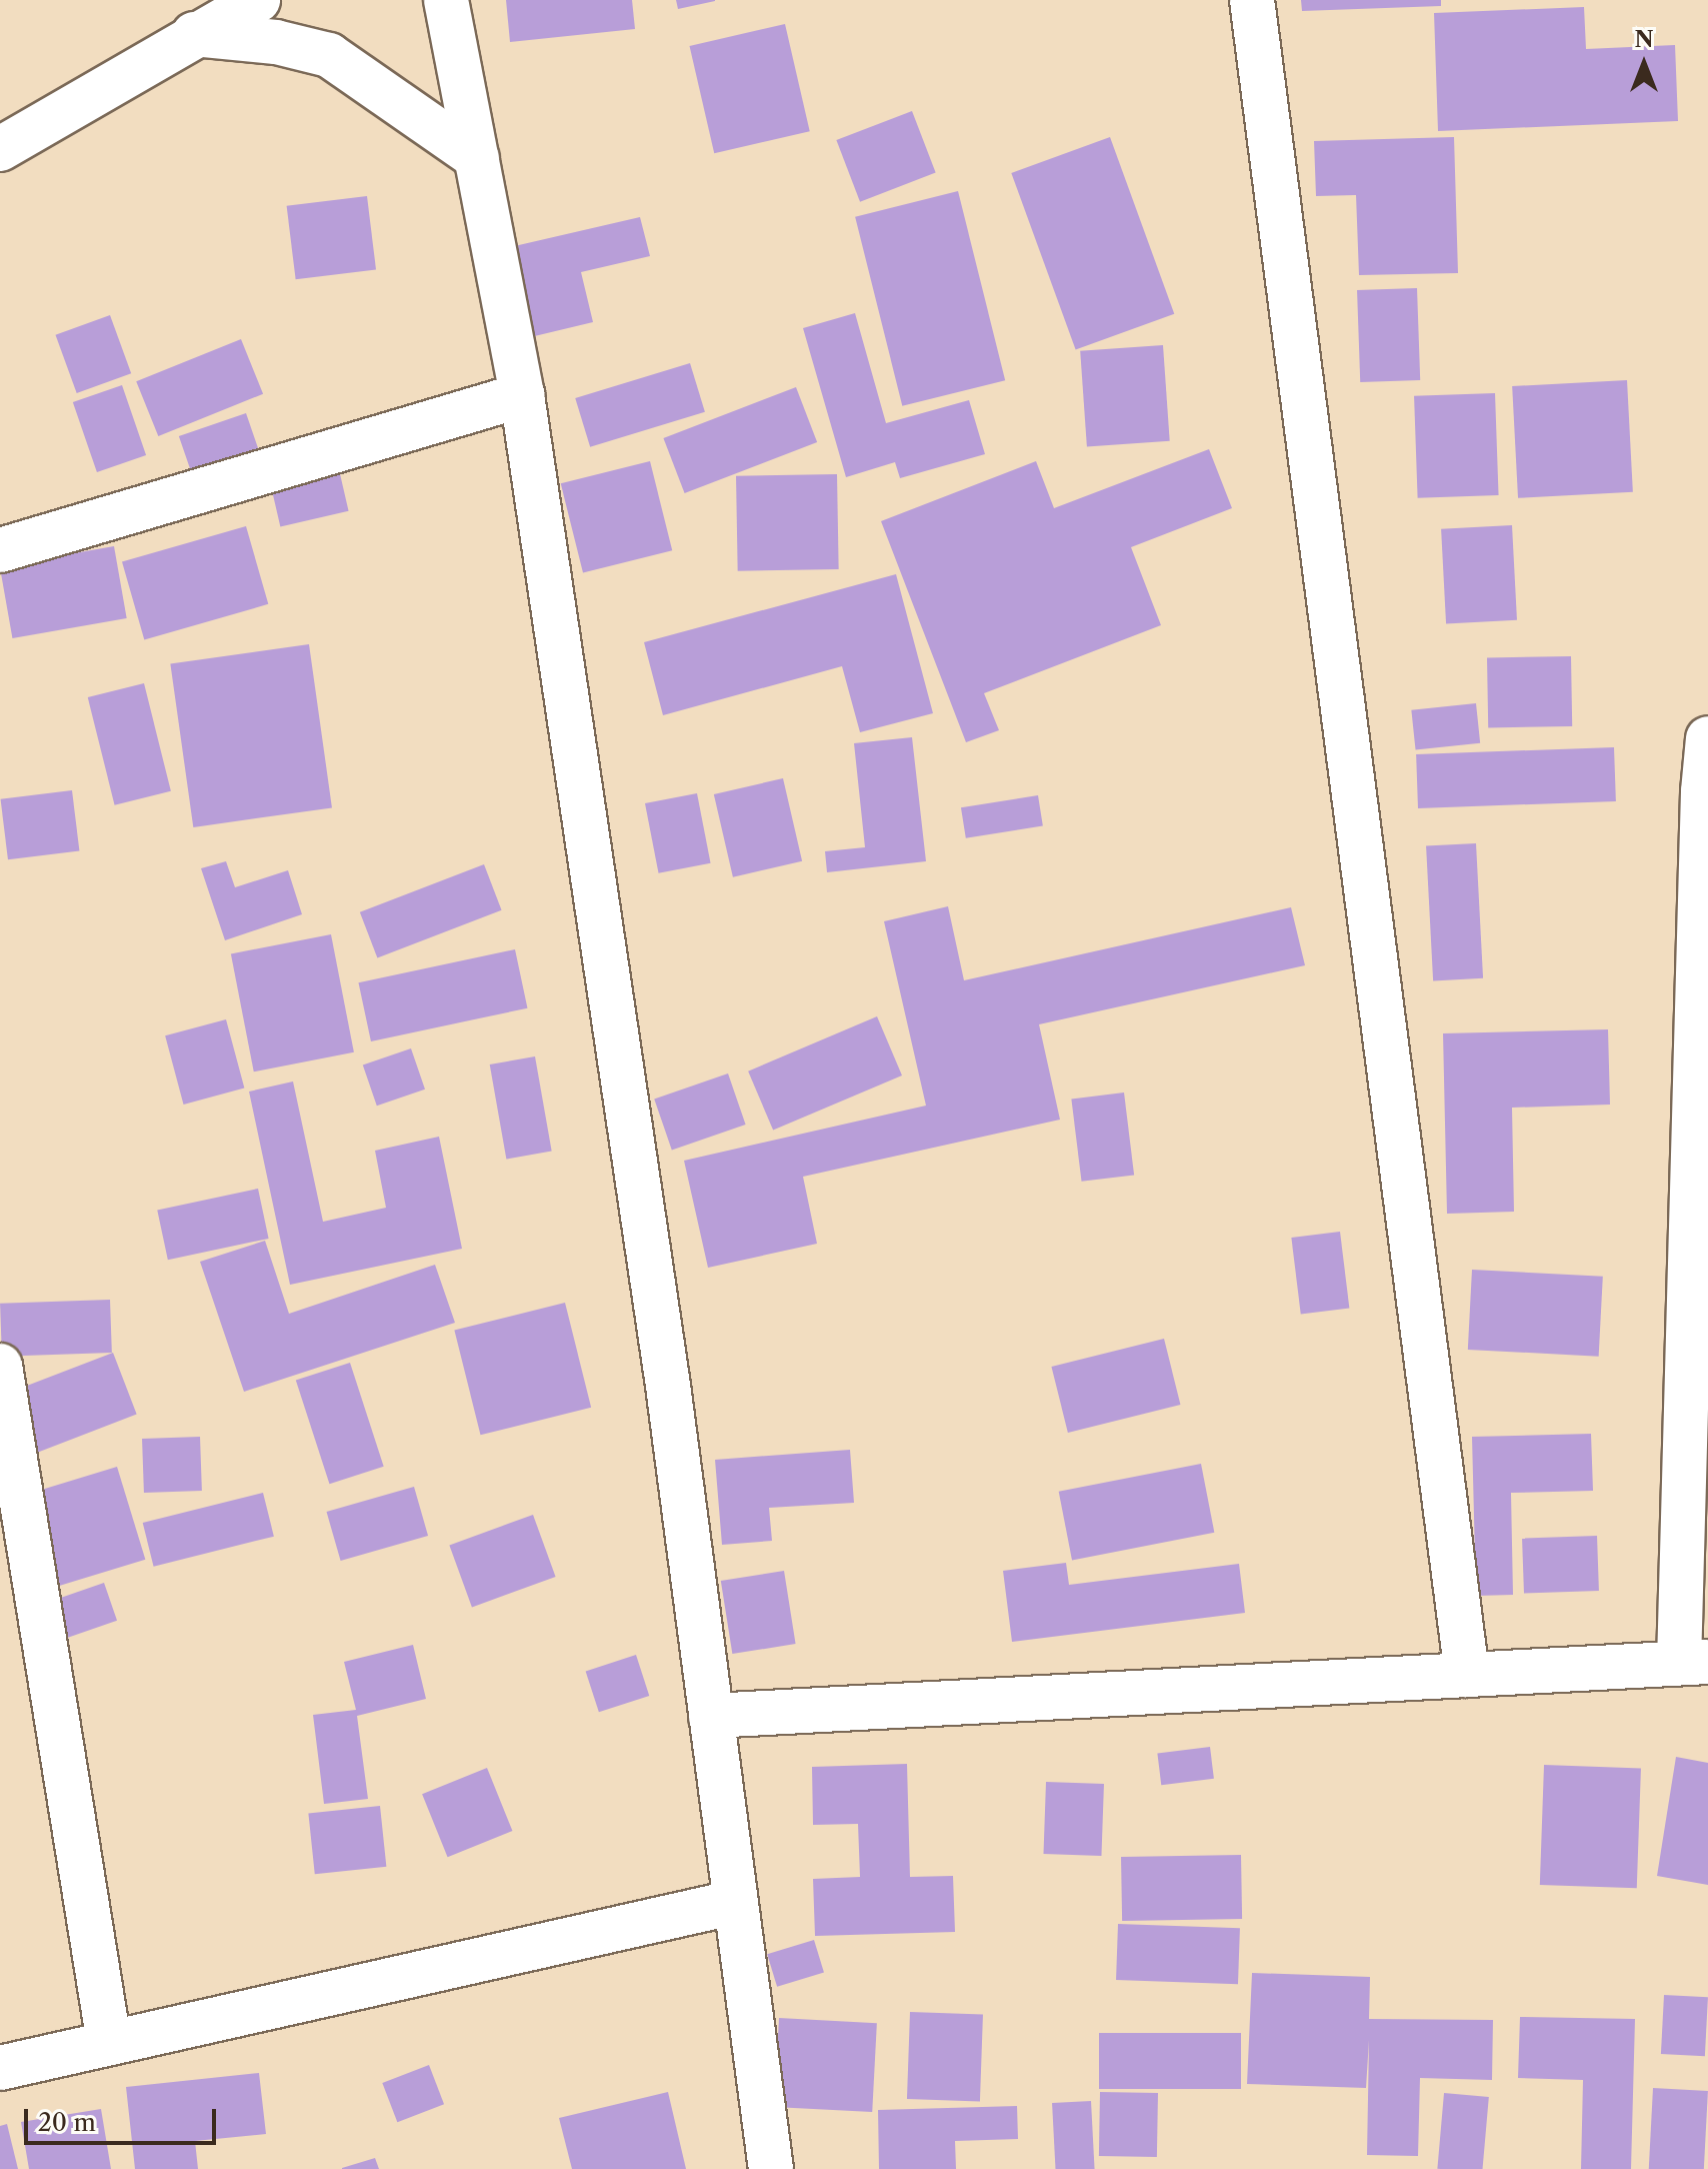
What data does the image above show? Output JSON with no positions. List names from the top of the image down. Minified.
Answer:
{"scale_bar":"20 m","north":"top"}
